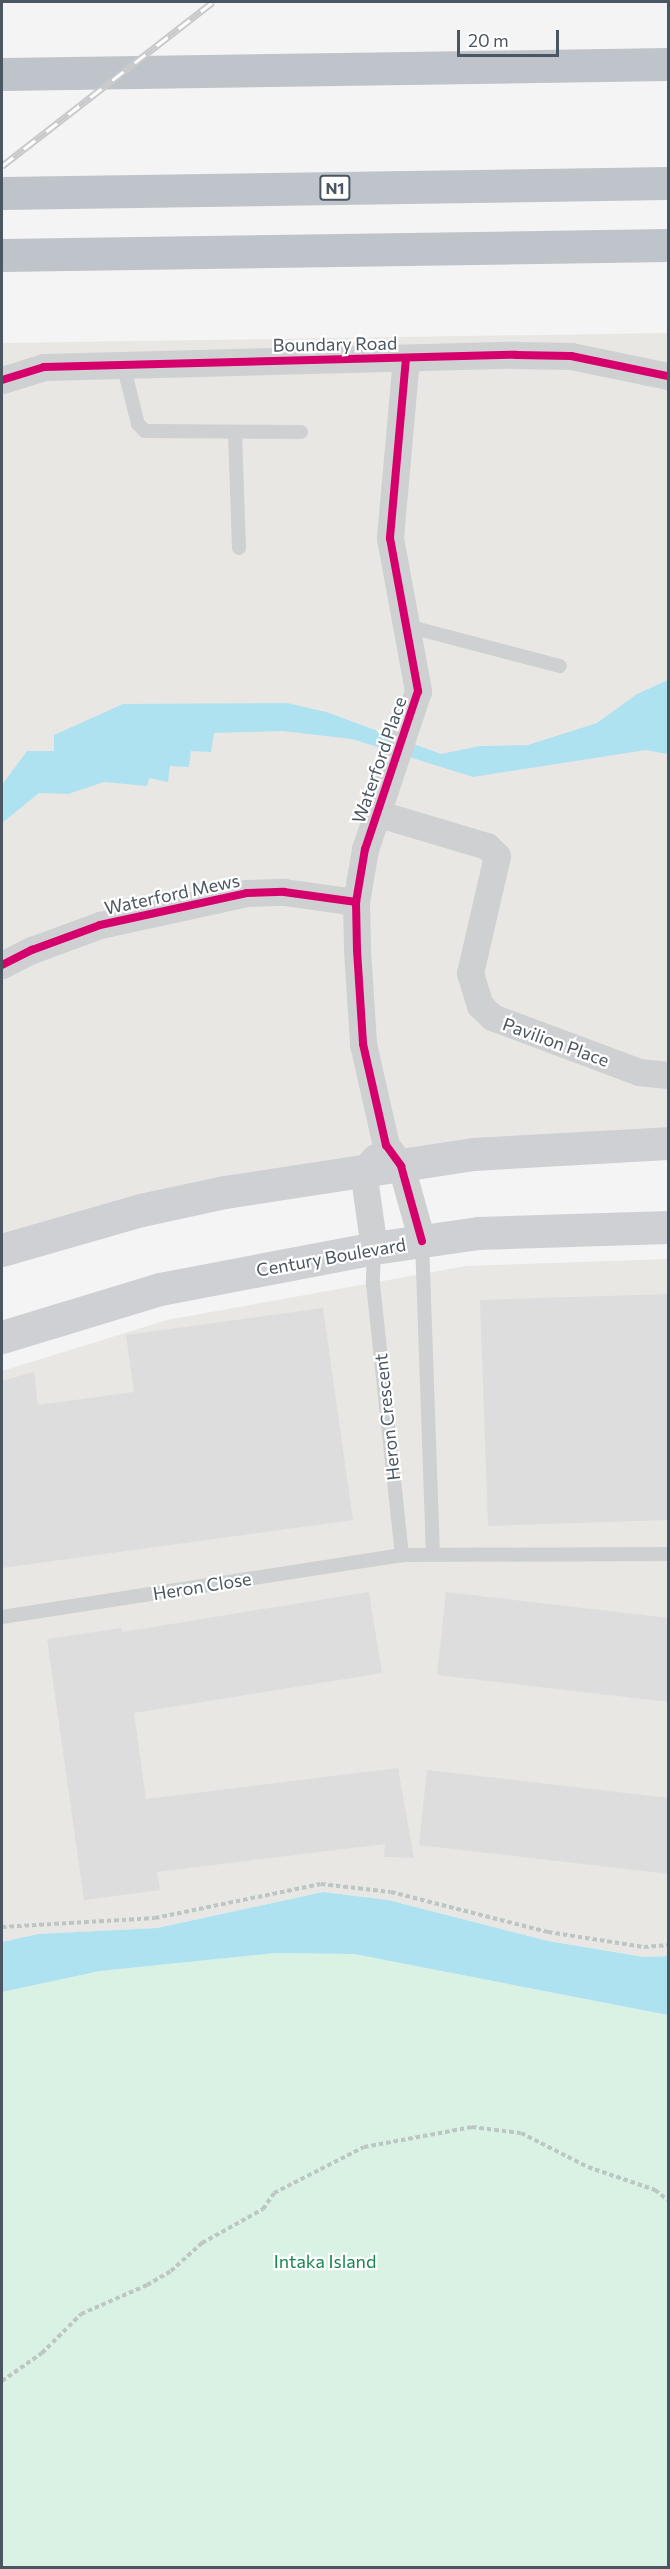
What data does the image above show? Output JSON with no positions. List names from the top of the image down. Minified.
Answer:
{"streets":{"highway":["N1"],"main road":["Century Boulevard"],"street":["Boundary Road","Waterford Place","Waterford Mews","Pavilion Place"],"lane":["Heron Crescent","Heron Close"]},"crossings":[["Boundary Road","Waterford Place"],["Waterford Place","Waterford Mews"],["Waterford Place","Pavilion Place"],["Waterford Place","Century Boulevard"],["Waterford Place","Heron Crescent"],["Century Boulevard","Heron Crescent"],["Heron Crescent","Heron Close"]],"parks":["Intaka Island"],"scale_bar":"20 m"}
